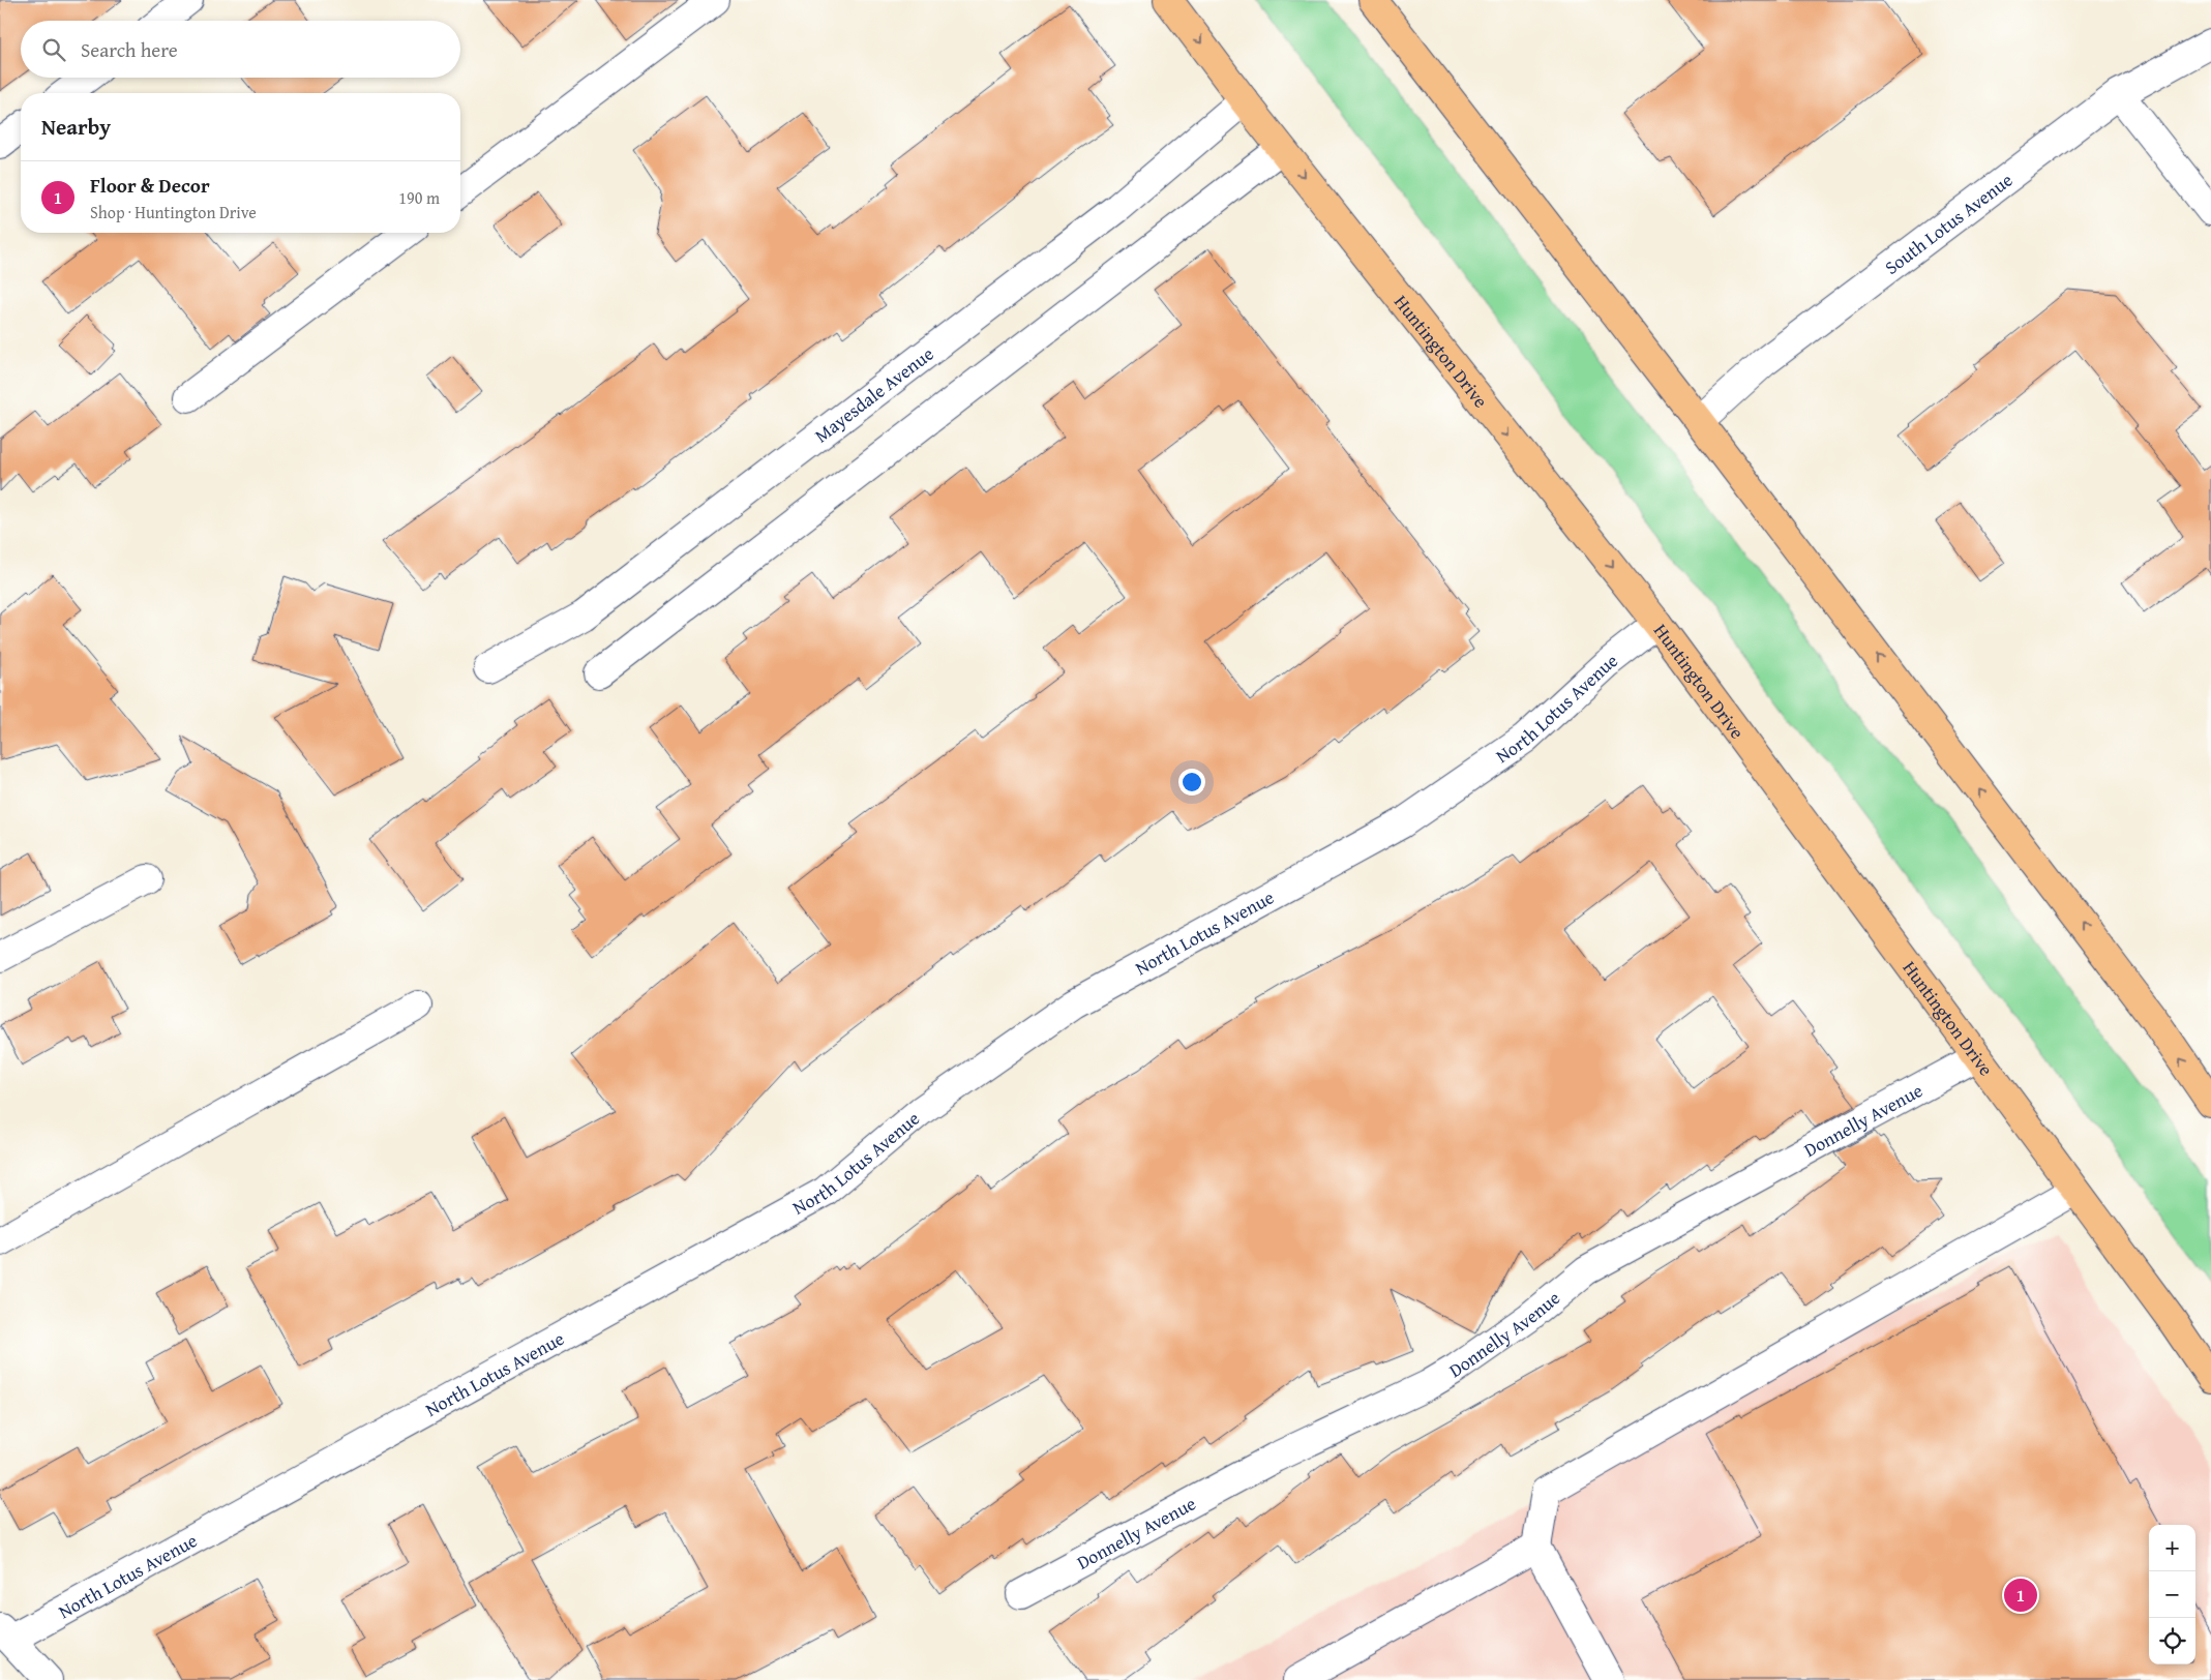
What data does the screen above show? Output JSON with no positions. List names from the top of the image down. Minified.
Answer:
{"streets":{"main road":["Huntington Drive"],"street":["South Lotus Avenue","Mayesdale Avenue","North Lotus Avenue","Donnelly Avenue"]},"crossings":[["Huntington Drive","Mayesdale Avenue"],["Huntington Drive","North Lotus Avenue"],["Huntington Drive","Donnelly Avenue"]],"page":{"search":"Search here","heading":"Nearby","list":[{"mark":"1","name":"Floor & Decor","note":"Shop · Huntington Drive","value":"190 m"}],"map_buttons":["+","−"],"pins":"1"}}
